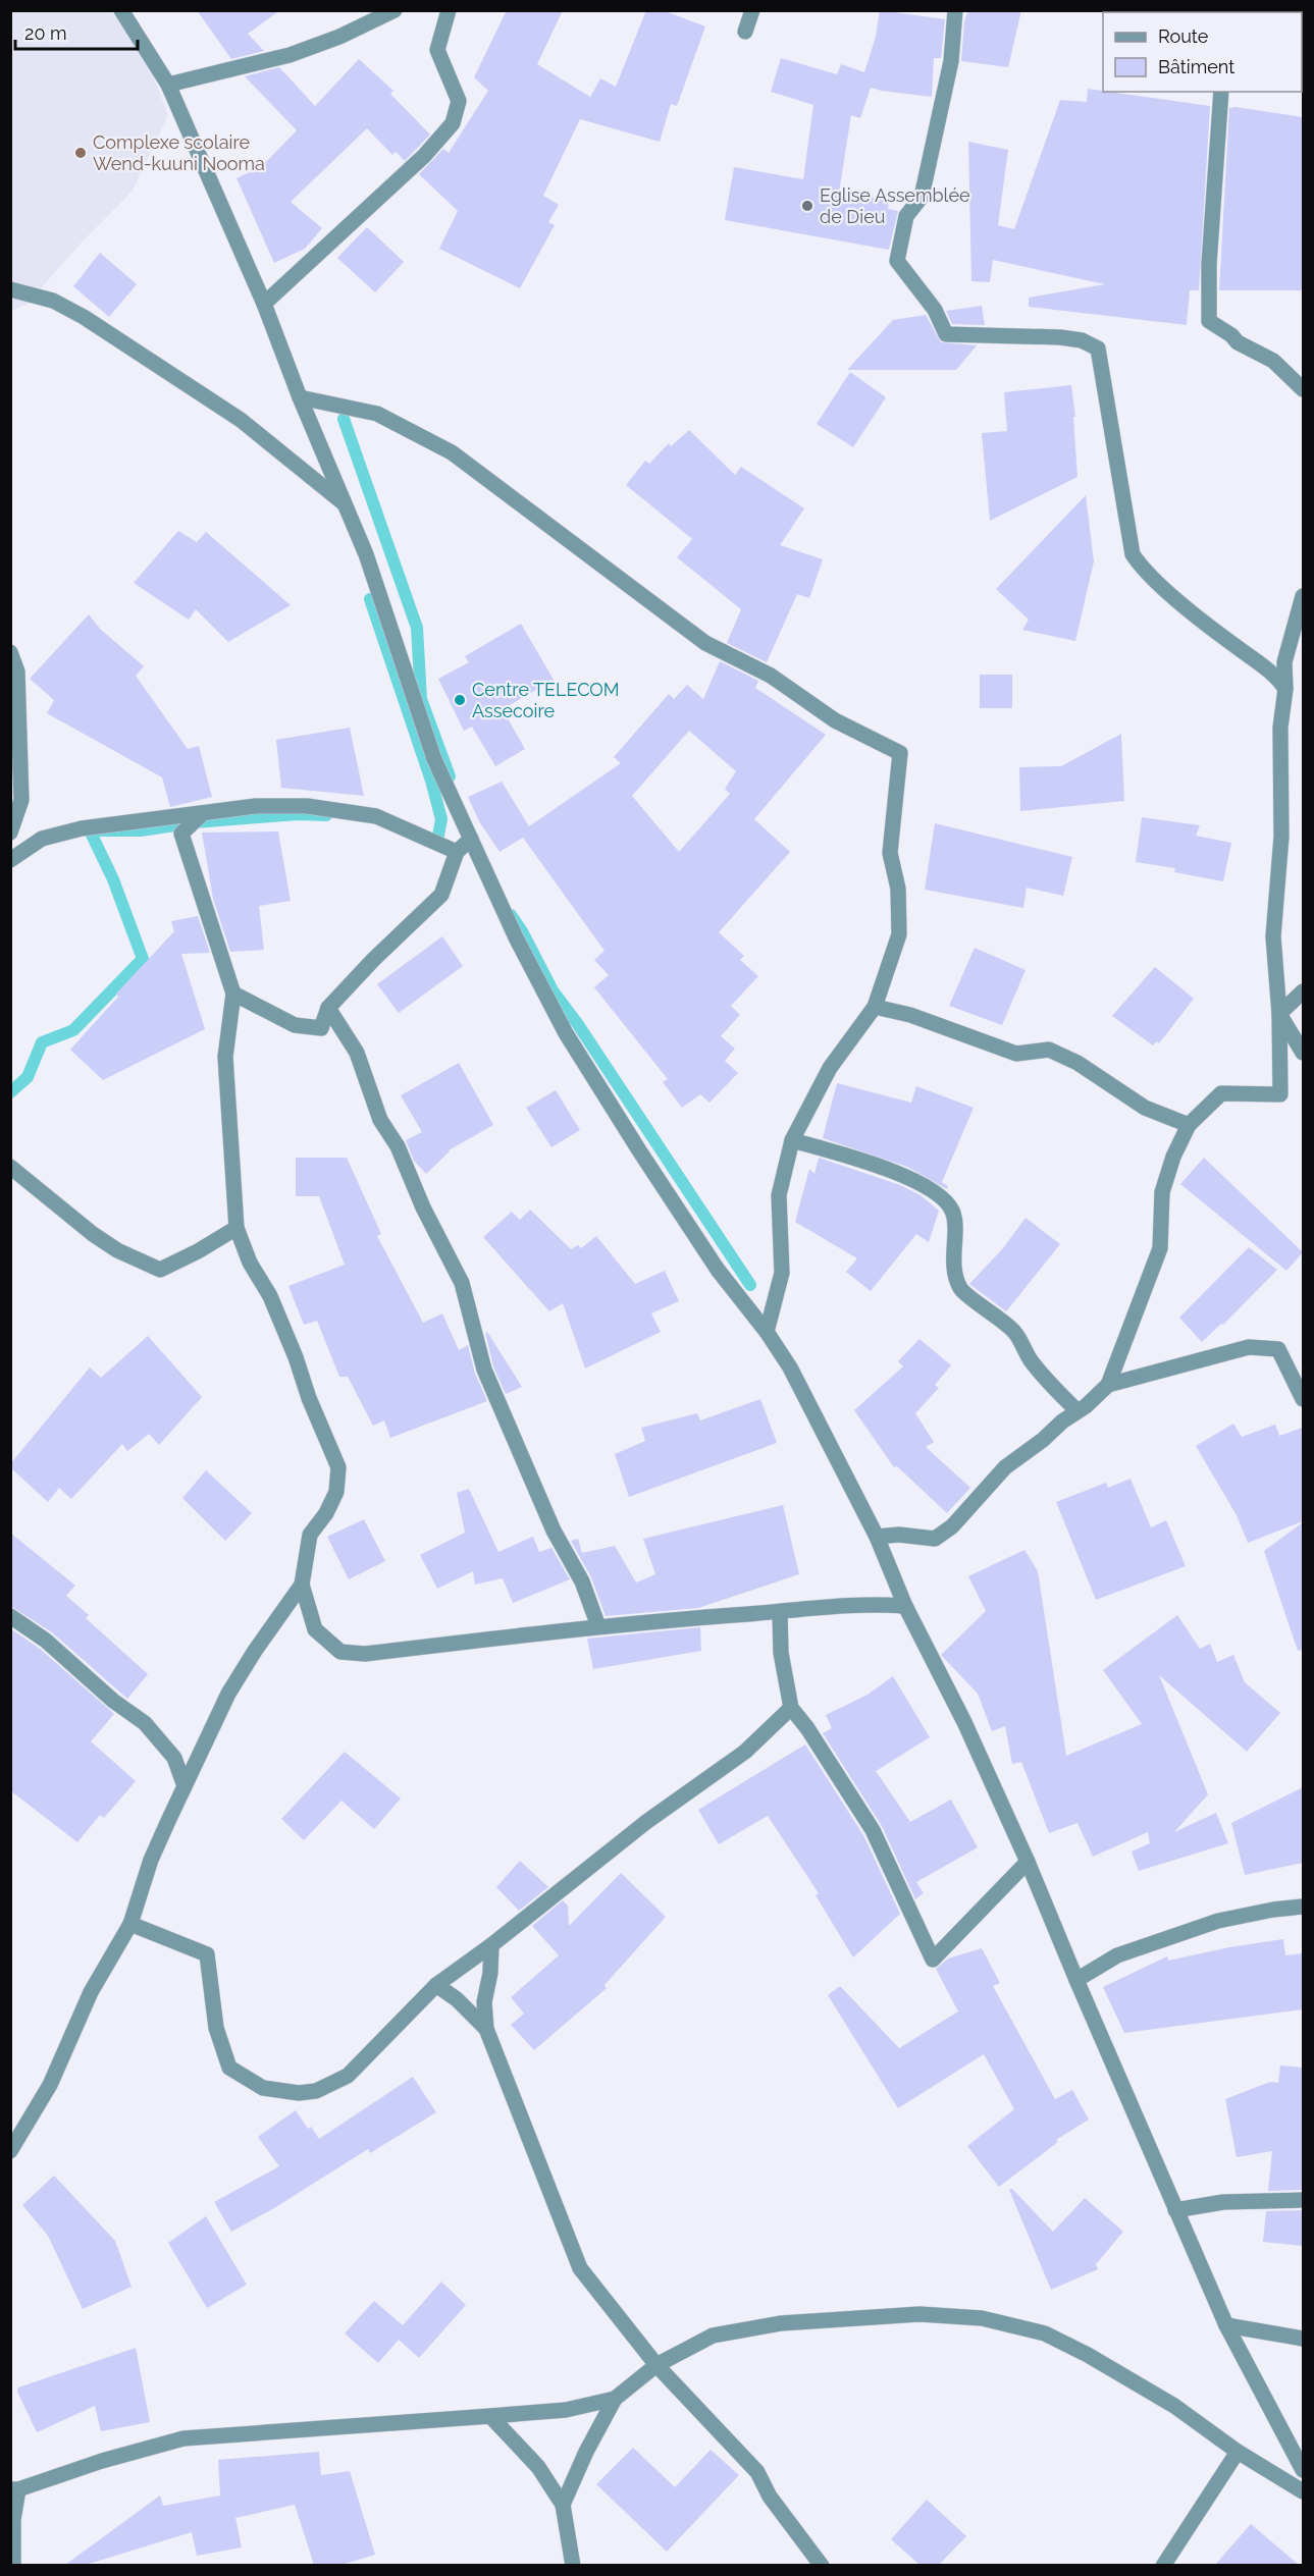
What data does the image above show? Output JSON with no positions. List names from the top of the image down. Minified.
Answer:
{"places":["Complexe scolaire Wend-kuuni Nooma","Eglise Assemblée de Dieu","Centre TELECOM Assecoire"],"legend":["Route","Bâtiment"],"scale_bar":"20 m"}
